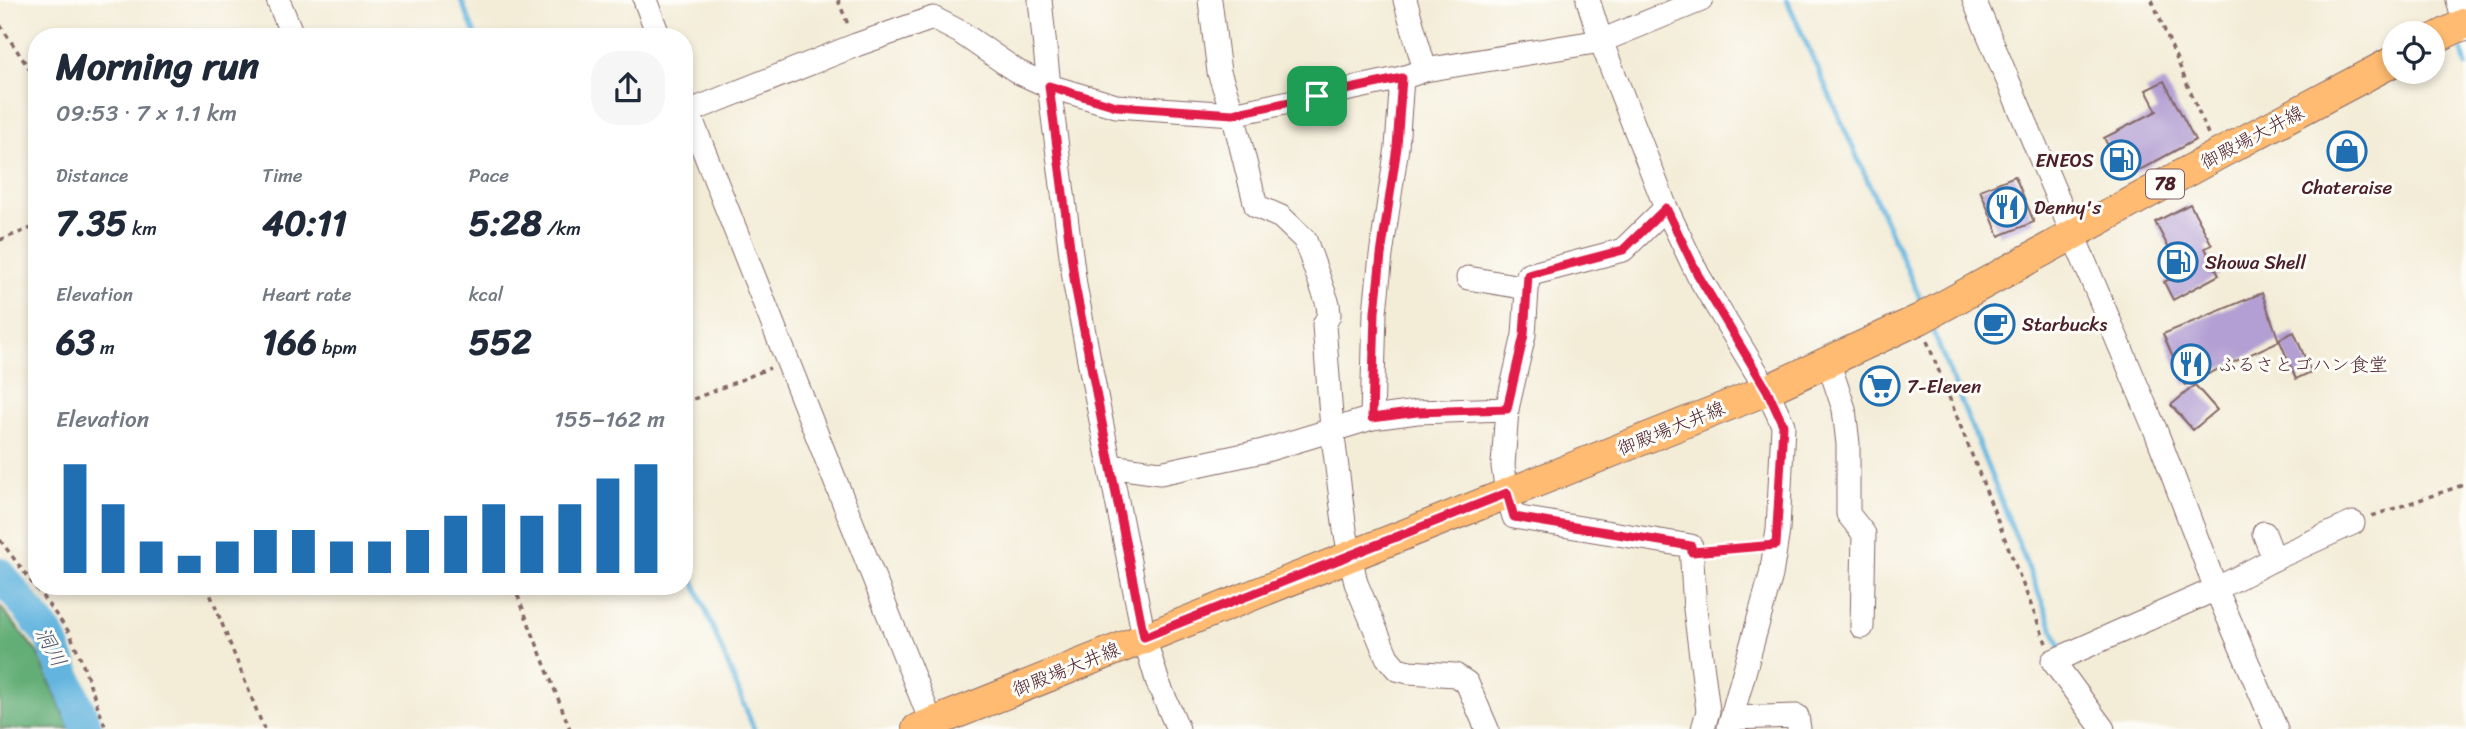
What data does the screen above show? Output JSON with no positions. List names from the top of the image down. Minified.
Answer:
{"streets":{"main road":["御殿場大井線","78"]},"water":["洞川"],"places":{"shop":["Chateraise"],"fuel station":["ENEOS","Showa Shell"],"restaurant":["Denny's","ふるさとゴハン食堂"],"cafe":["Starbucks"],"supermarket":["7-Eleven"]},"page":{"heading":["Morning run","09:53 · 7 × 1.1 km"],"stats":[["Distance","7.35 km"],["Time","40:11"],["Pace","5:28 /km"],["Elevation","63 m"],["Heart rate","166 bpm"],["kcal","552"]],"chart":["Elevation","155–162 m"]}}
